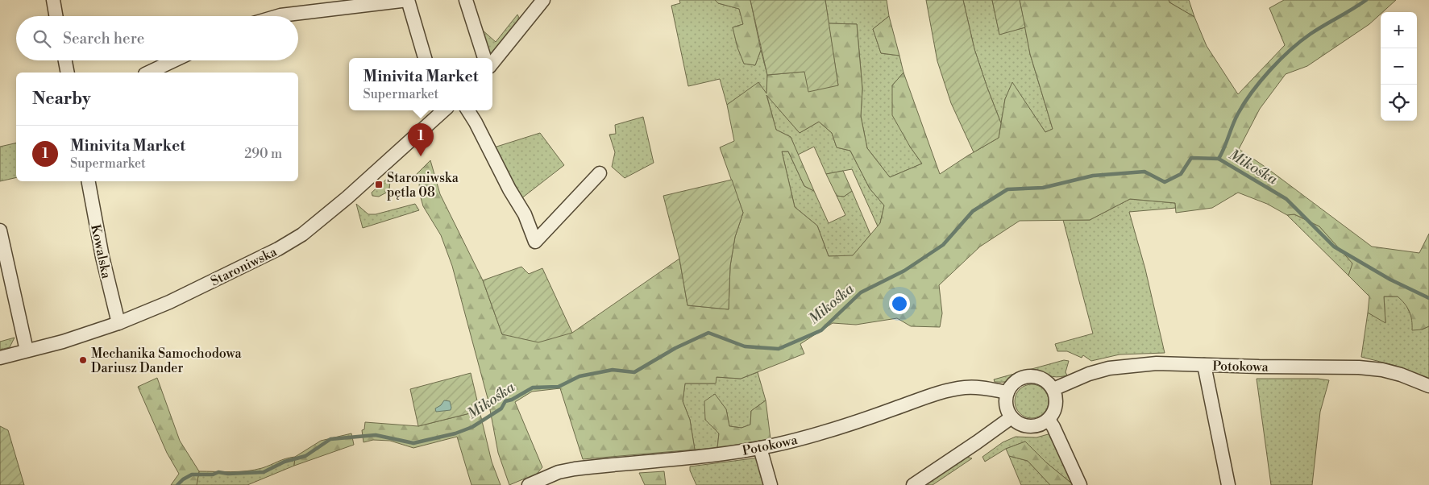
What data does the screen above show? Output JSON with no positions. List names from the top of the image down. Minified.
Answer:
{"streets":{"street":["Kowalska","Staroniwska","Potokowa"]},"crossings":[["Kowalska","Staroniwska"]],"water":["Mikośka"],"places":{"transit":["Staroniwska pętla 08"],"other":["Mechanika Samochodowa Dariusz Dander"]},"page":{"map_buttons":["+","−"],"search":"Search here","popup":["Minivita Market","Supermarket"],"heading":"Nearby","pins":"1","list":[{"mark":"1","name":"Minivita Market","note":"Supermarket","value":"290 m"}]}}
